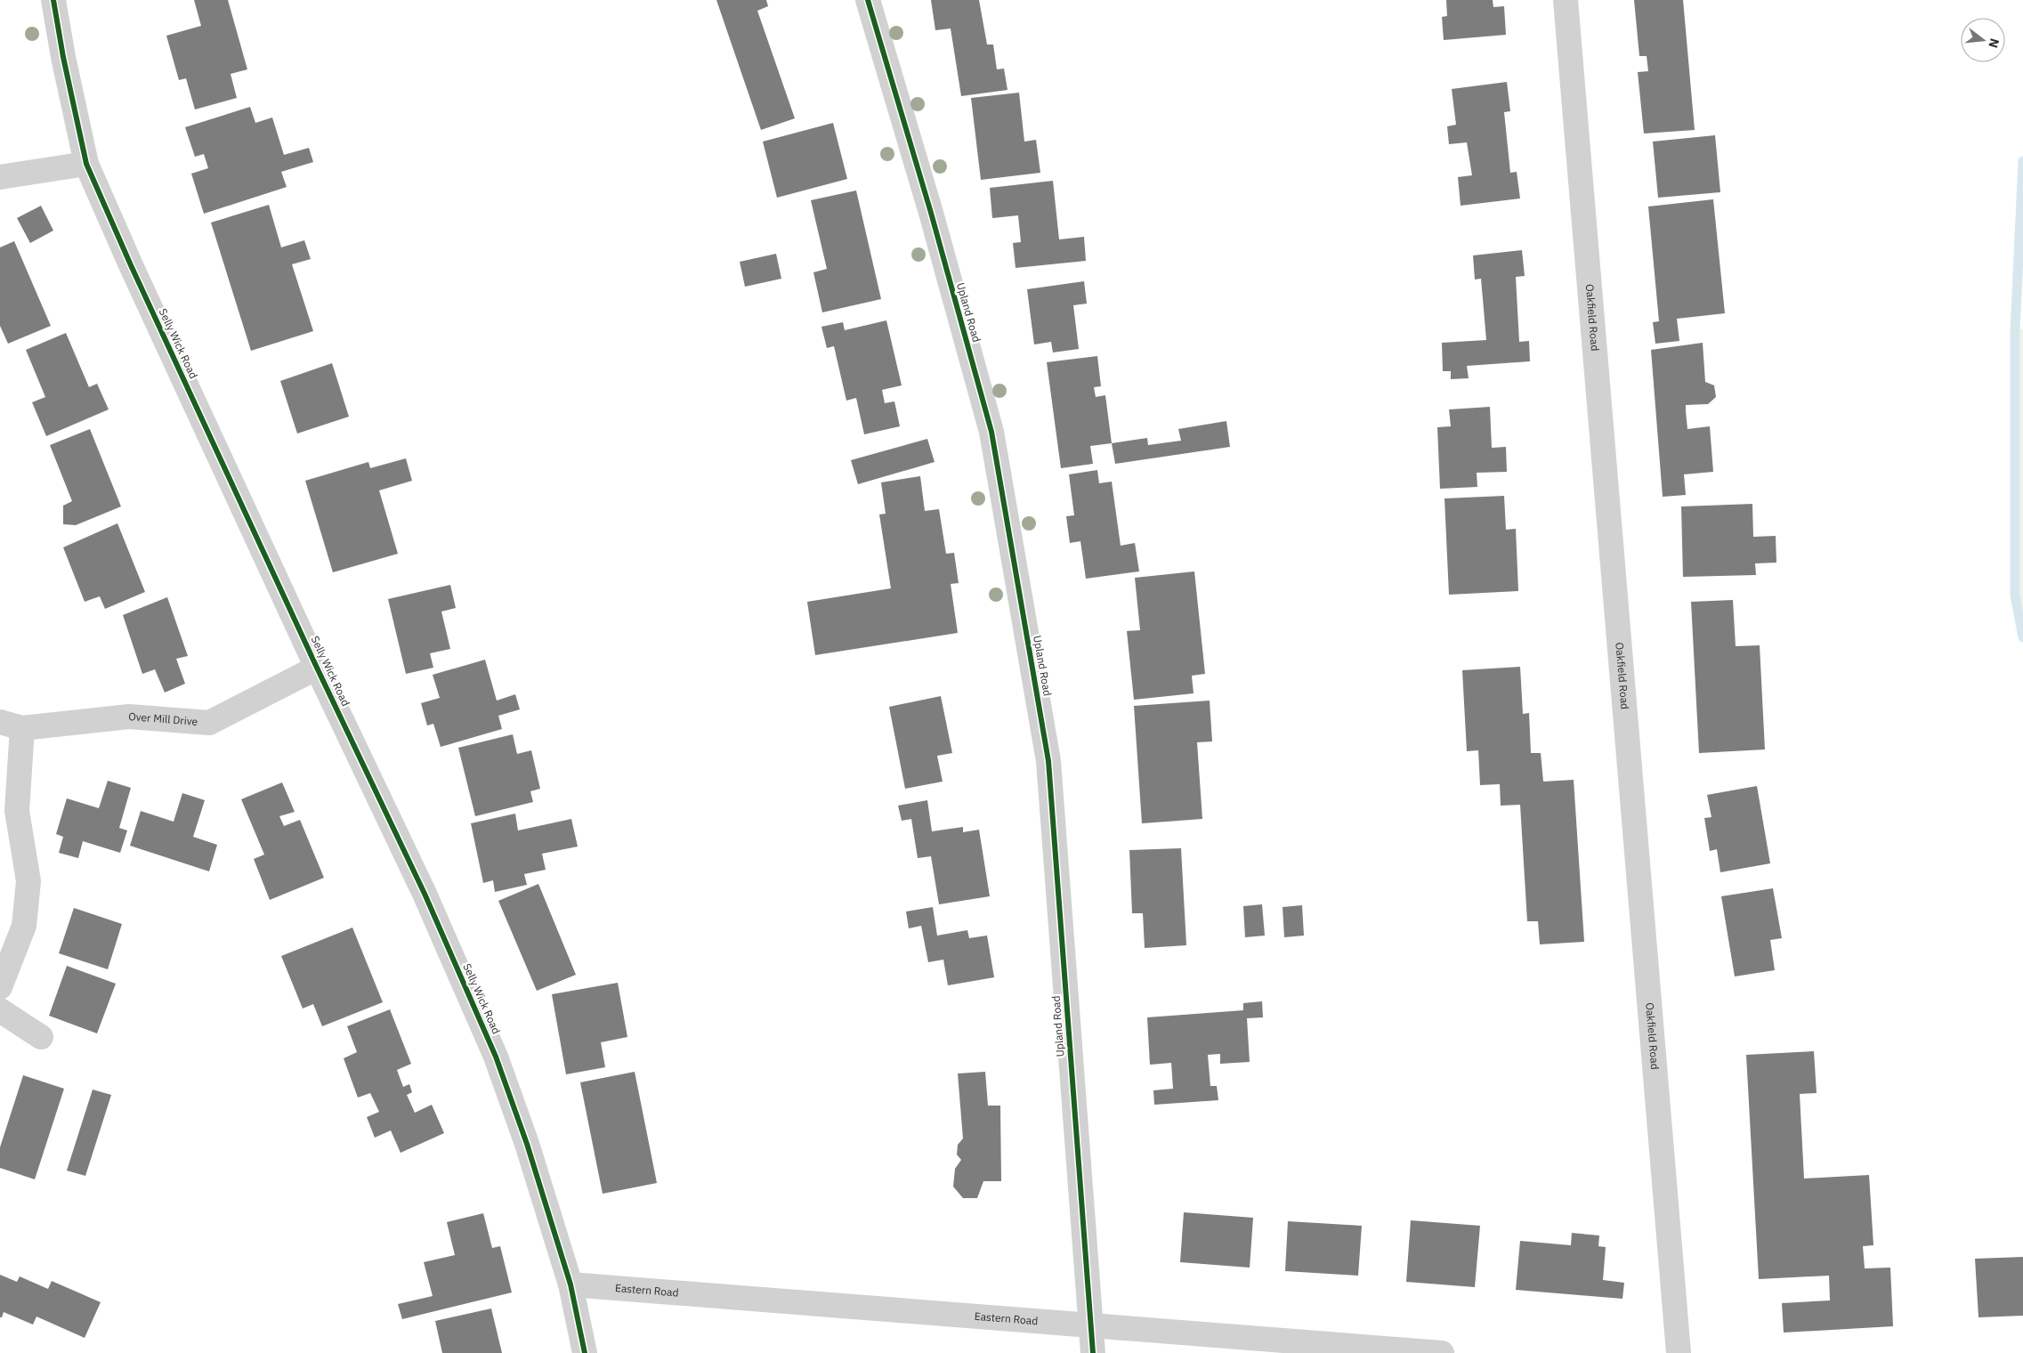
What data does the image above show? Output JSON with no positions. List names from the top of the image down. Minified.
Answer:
{"streets":{"street":["Upland Road","Oakfield Road","Selly Wick Road","Over Mill Drive","Eastern Road"]},"crossings":[["Upland Road","Eastern Road"],["Selly Wick Road","Over Mill Drive"],["Selly Wick Road","Eastern Road"]],"north":"right"}
